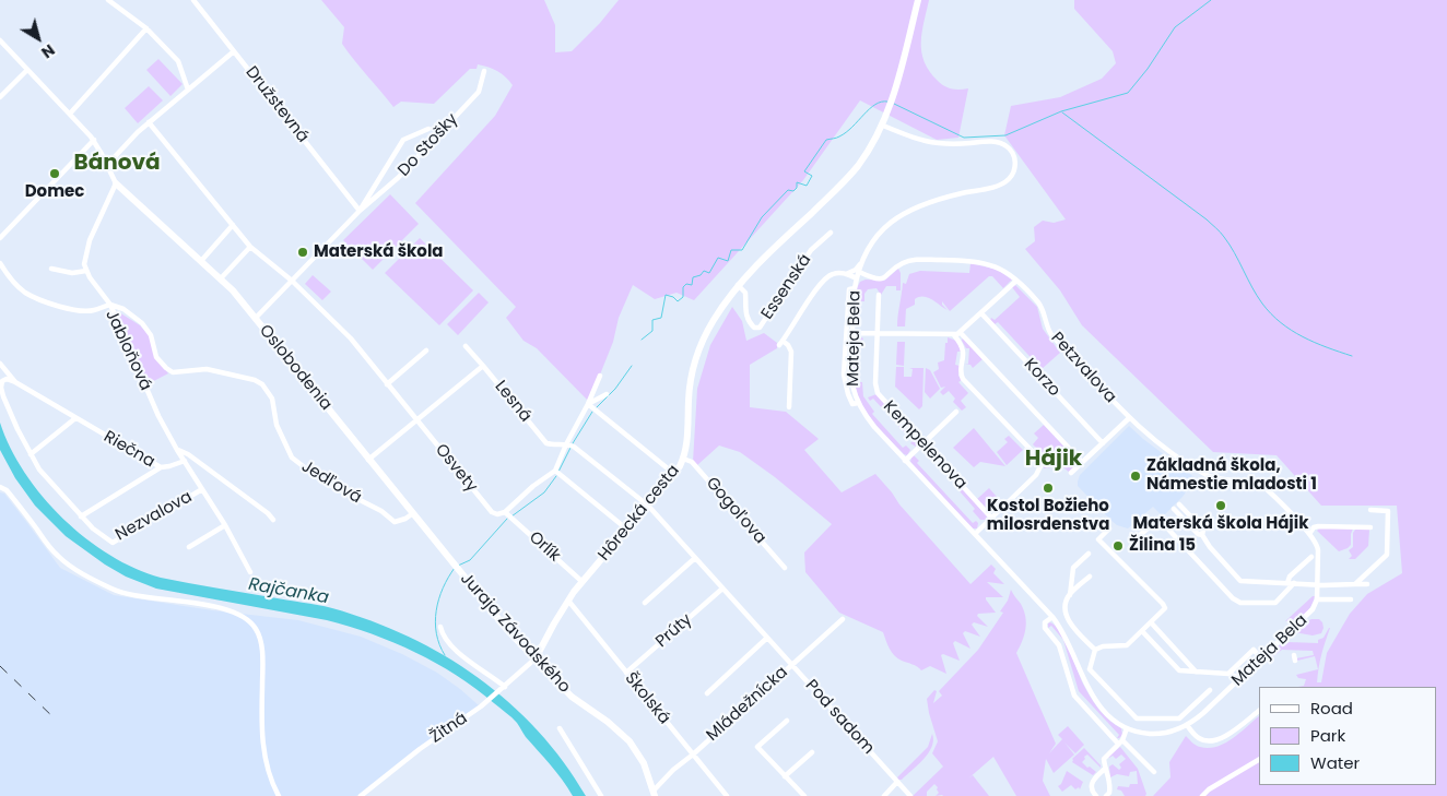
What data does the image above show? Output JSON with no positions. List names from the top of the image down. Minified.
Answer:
{"streets":{"street":["Družstevná","Do Stošky","Essenská","Mateja Bela","Jabloňová","Oslobodenia","Petzvalova","Korzo","Lesná","Kempelenova","Riečna","Osvety","Jedľová","Gogoľova","Hôrecká cesta","Nezvalova","Orlík","Prúty","Juraja Závodského","Školská","Mládežnícka","Pod sadom","Žitná"]},"crossings":[["Družstevná","Do Stošky"],["Do Stošky","Oslobodenia"],["Do Stošky","Osvety"],["Essenská","Hôrecká cesta"],["Mateja Bela","Petzvalova"],["Mateja Bela","Hôrecká cesta"],["Jabloňová","Riečna"],["Jabloňová","Jedľová"],["Jabloňová","Nezvalova"],["Oslobodenia","Jedľová"],["Oslobodenia","Juraja Závodského"],["Lesná","Pod sadom"],["Osvety","Orlík"],["Gogoľova","Hôrecká cesta"],["Hôrecká cesta","Orlík"],["Hôrecká cesta","Juraja Závodského"],["Hôrecká cesta","Školská"],["Hôrecká cesta","Pod sadom"],["Hôrecká cesta","Žitná"],["Prúty","Školská"],["Prúty","Pod sadom"],["Juraja Závodského","Mládežnícka"],["Juraja Závodského","Žitná"],["Školská","Mládežnícka"],["Mládežnícka","Pod sadom"]],"districts":["Bánová","Hájik"],"water":["Rajčanka"],"places":["Domec","Materská škola","Základná škola, Námestie mladosti 1","Kostol Božieho milosrdenstva","Materská škola Hájik","Žilina 15"],"legend":["Road","Park","Water"],"north":"bottom right"}
